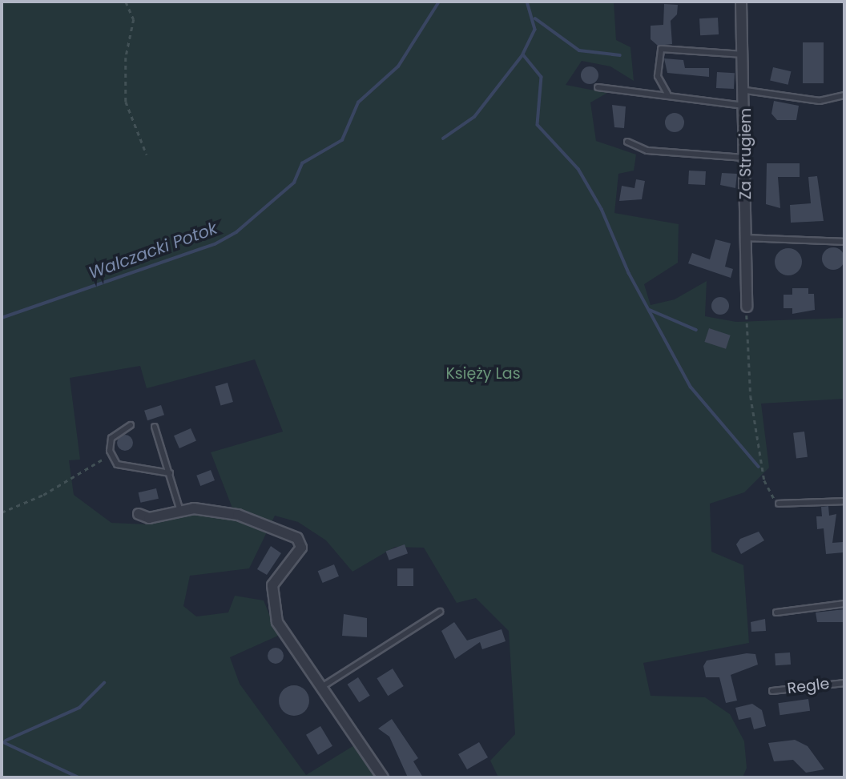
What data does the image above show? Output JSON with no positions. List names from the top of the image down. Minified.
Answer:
{"streets":{"street":["Za Strugiem"],"lane":["Regle"]},"water":["Walczacki Potok"],"parks":["Księży Las"]}
